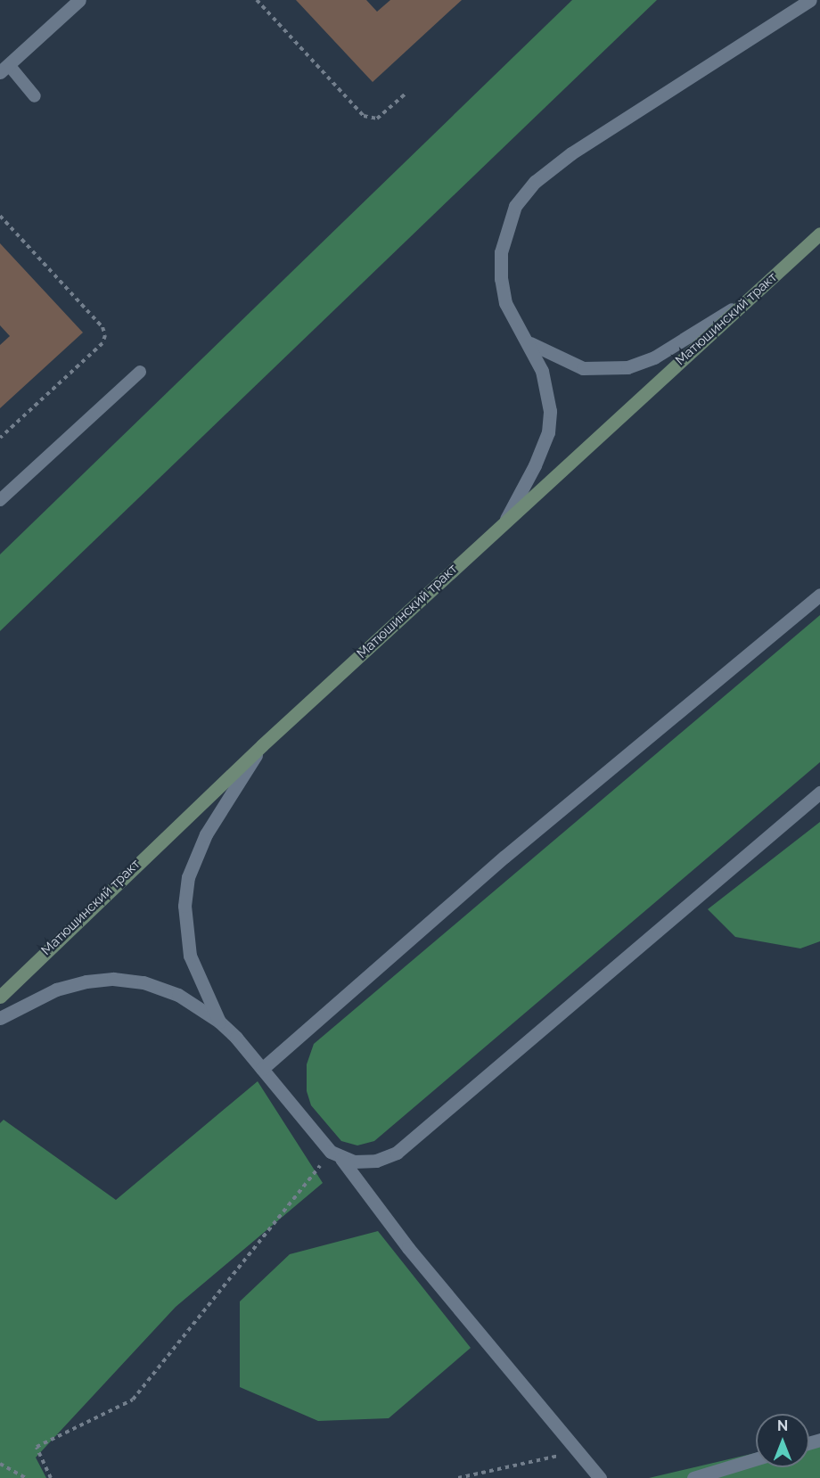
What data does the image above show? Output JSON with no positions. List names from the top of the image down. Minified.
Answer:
{"streets":{"main road":["Матюшинский тракт"]},"north":"top"}
